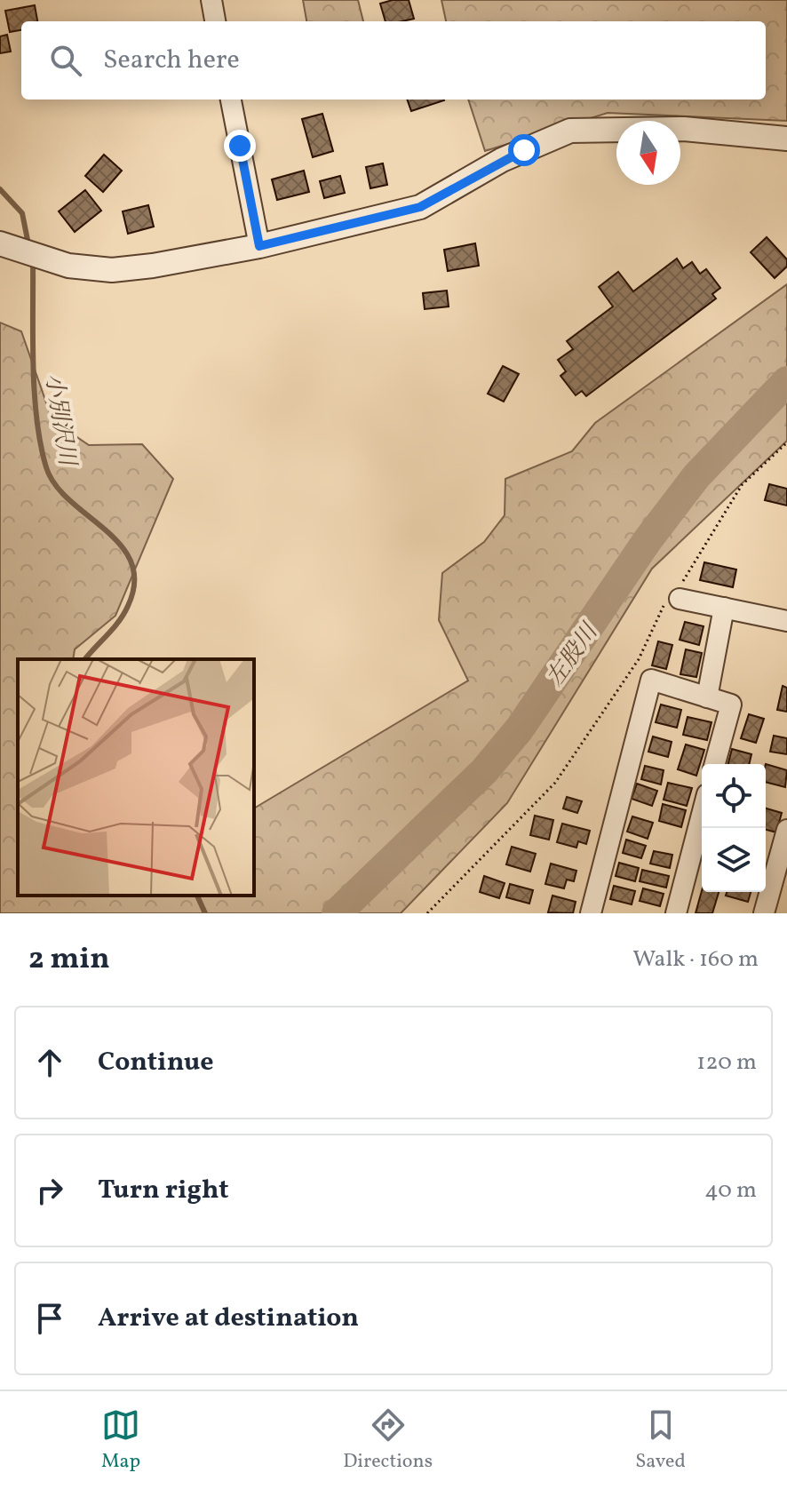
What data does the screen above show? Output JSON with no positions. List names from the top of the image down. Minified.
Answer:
{"water":["小別沢川","左股川"],"north":"bottom","page":{"search":"Search here","heading":["2 min","Walk · 160 m"],"list":[["Continue","120 m"],["Turn right","40 m"],"Arrive at destination"],"nav":["Map","Directions","Saved"]}}
